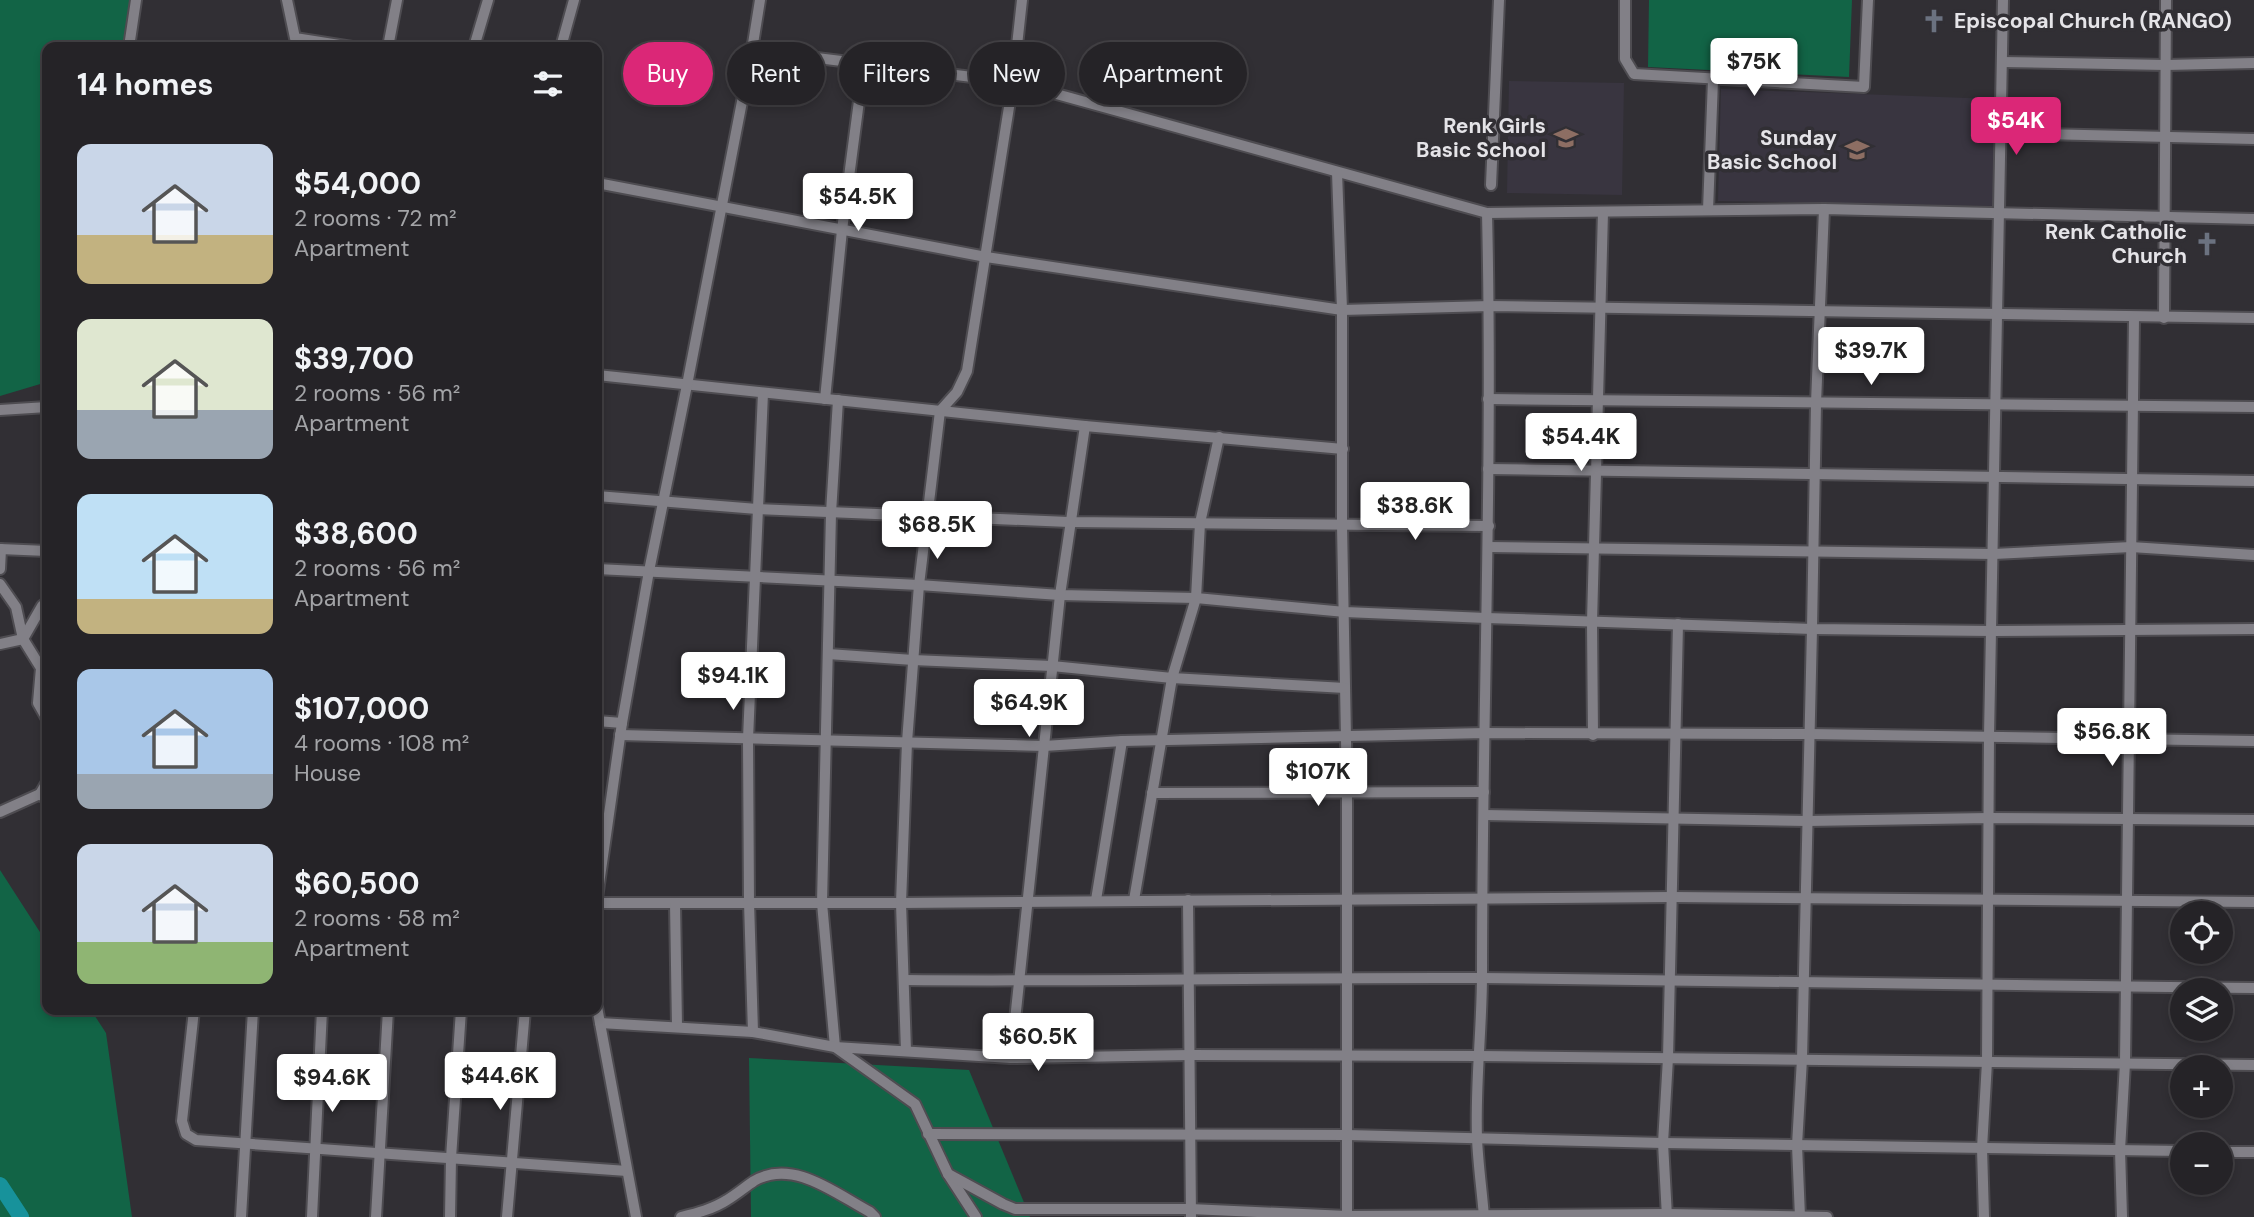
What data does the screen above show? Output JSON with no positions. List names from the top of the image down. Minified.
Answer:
{"places":{"church":["Episcopal Church (RANGO)","Renk Catholic Church"],"school or university":["Renk Girls Basic School","Sunday Basic School"]},"page":{"price":["$75K","$54K","$54.5K","$39.7K","$54.4K","$38.6K","$68.5K","$94.1K","$64.9K","$56.8K","$107K","$60.5K","$44.6K","$94.6K"],"chip":["Buy","Rent","Filters","New","Apartment"],"heading":"14 homes","list":[{"name":"$54,000","note":"2 rooms · 72 m² · Apartment"},{"name":"$39,700","note":"2 rooms · 56 m² · Apartment"},{"name":"$38,600","note":"2 rooms · 56 m² · Apartment"},{"name":"$107,000","note":"4 rooms · 108 m² · House"},{"name":"$60,500","note":"2 rooms · 58 m² · Apartment"}],"map_buttons":["+","−"]}}
